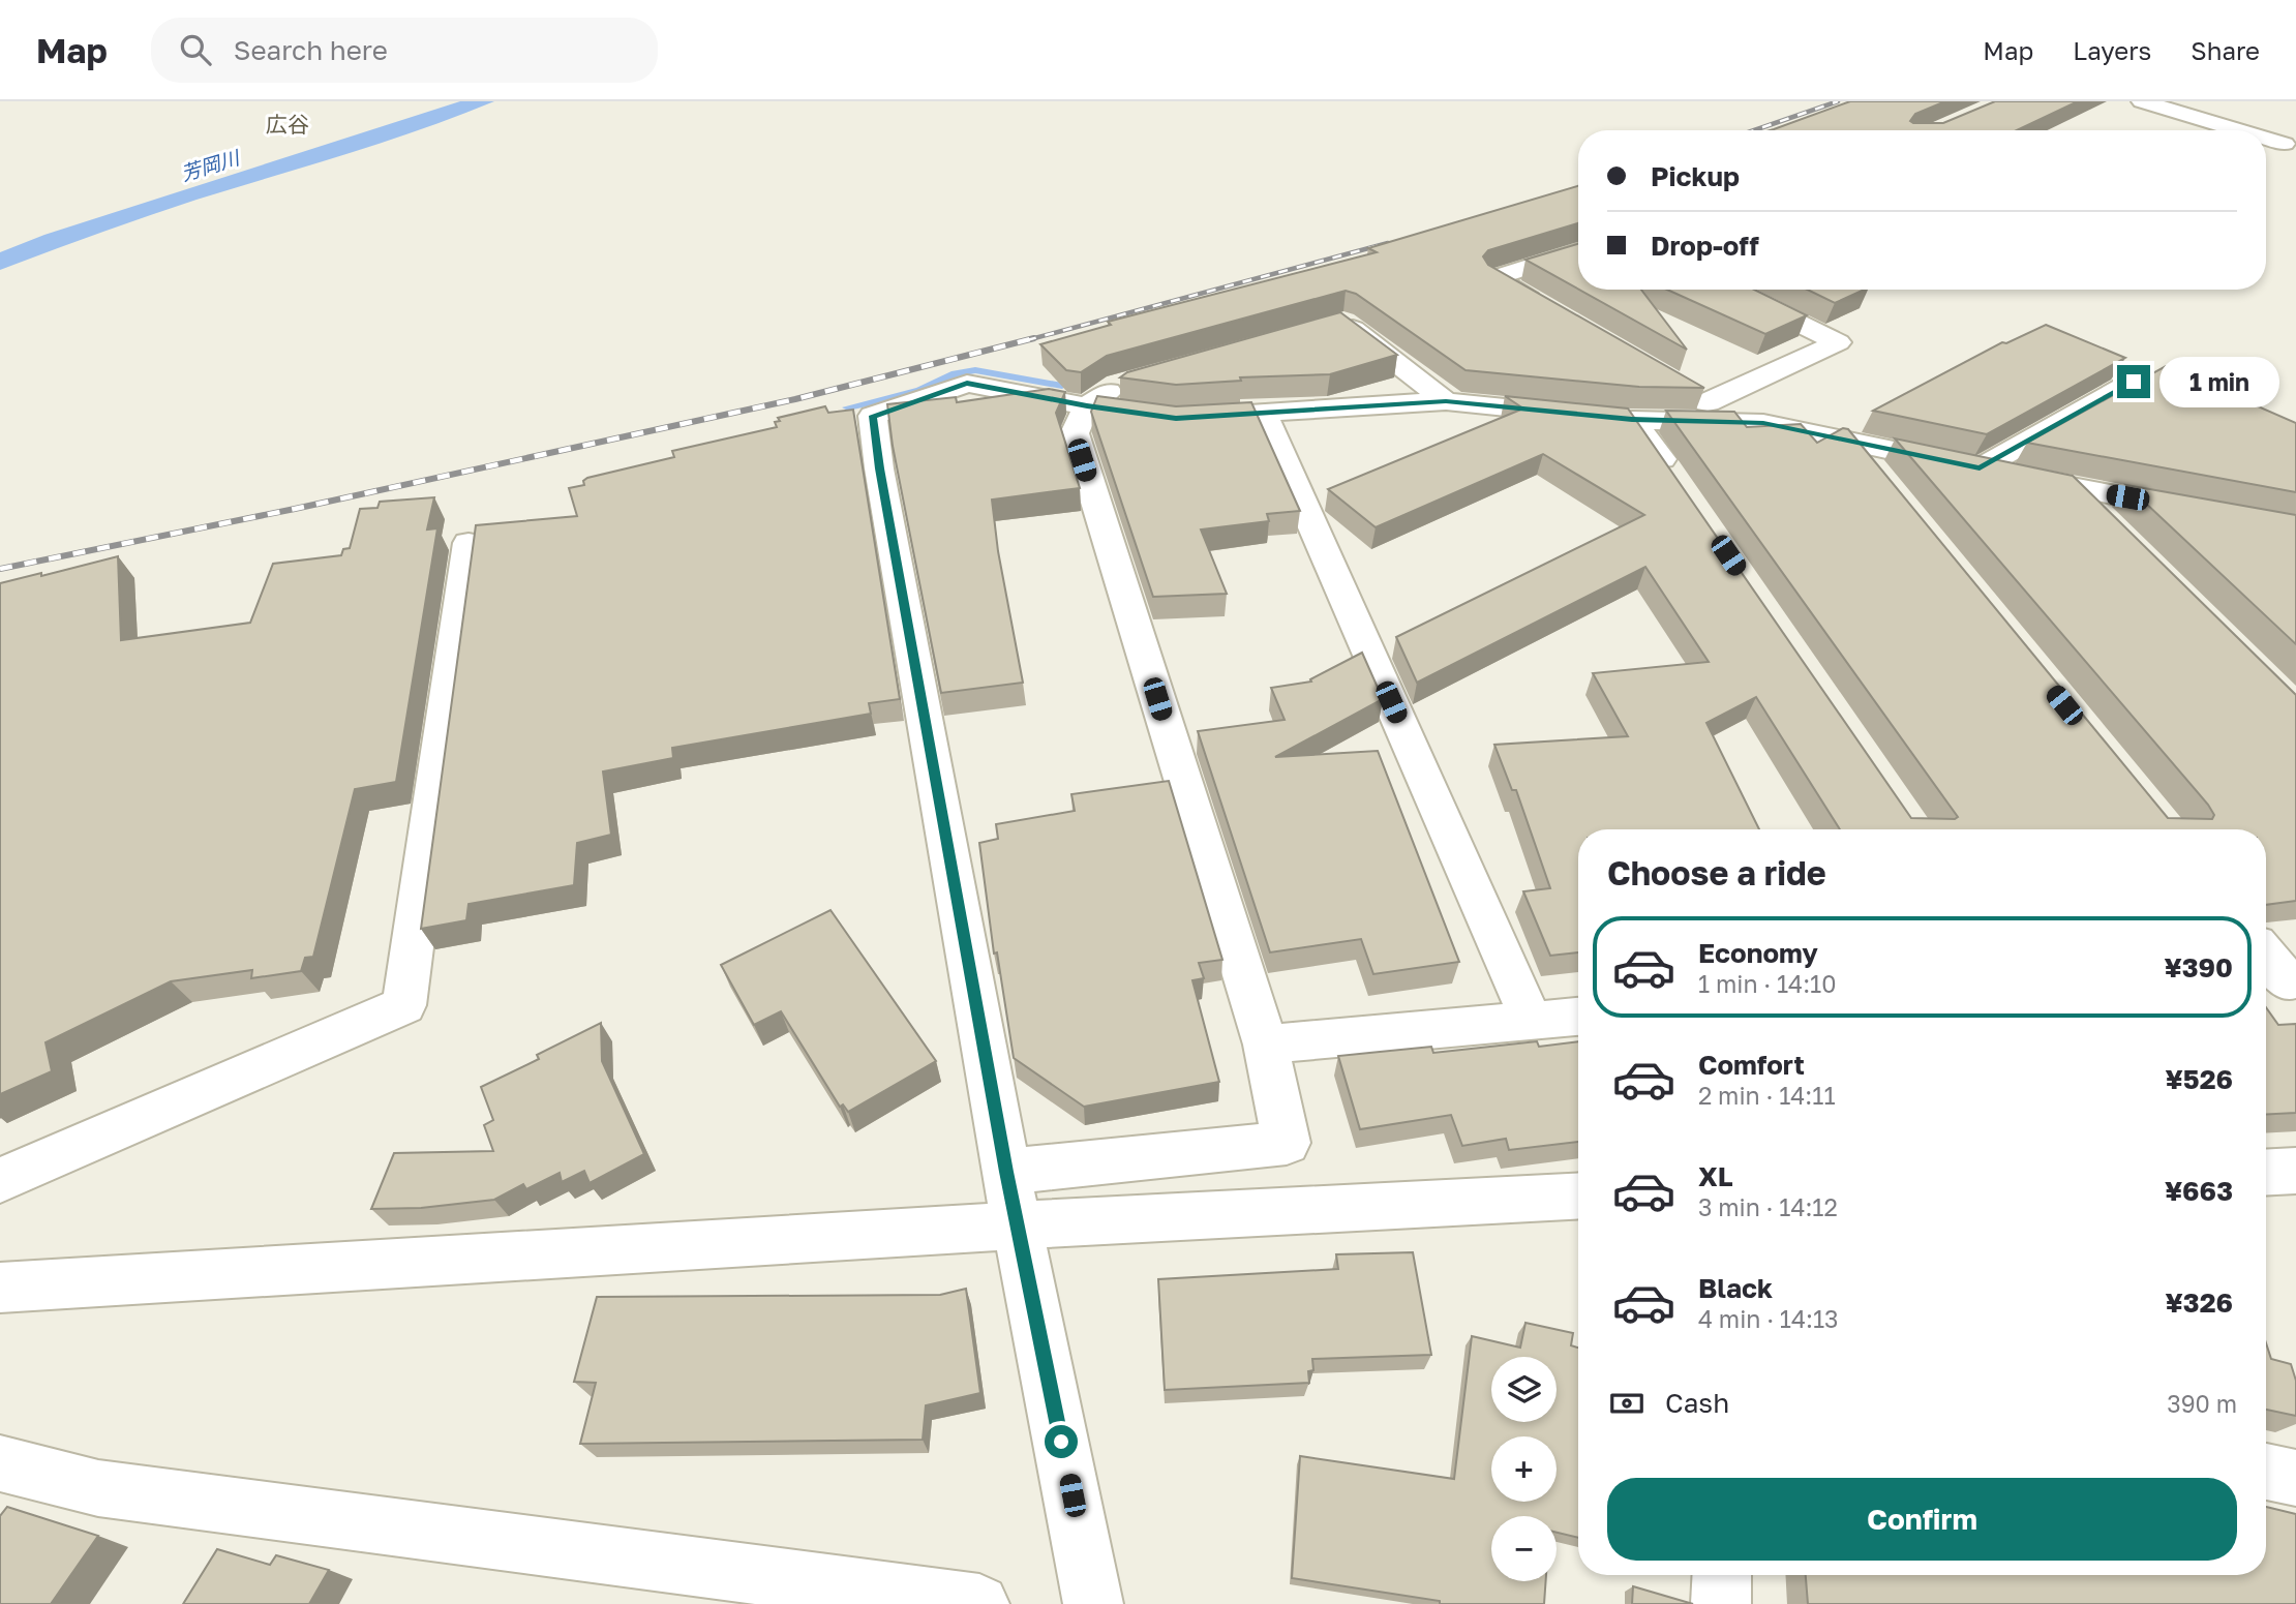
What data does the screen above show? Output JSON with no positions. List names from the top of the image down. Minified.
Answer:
{"districts":["広谷"],"water":["芳岡川"],"page":{"header":"Map","search":"Search here","nav":["Map","Layers","Share"],"banner":["Pickup","Drop-off"],"bubble":"1 min","heading":"Choose a ride","list":[{"name":"Economy","note":"1 min · 14:10","value":"¥390"},{"name":"Comfort","note":"2 min · 14:11","value":"¥526"},{"name":"XL","note":"3 min · 14:12","value":"¥663"},{"name":"Black","note":"4 min · 14:13","value":"¥326"}],"map_buttons":["+","−"],"pay":["Cash","390 m"],"buttons":"Confirm"}}
